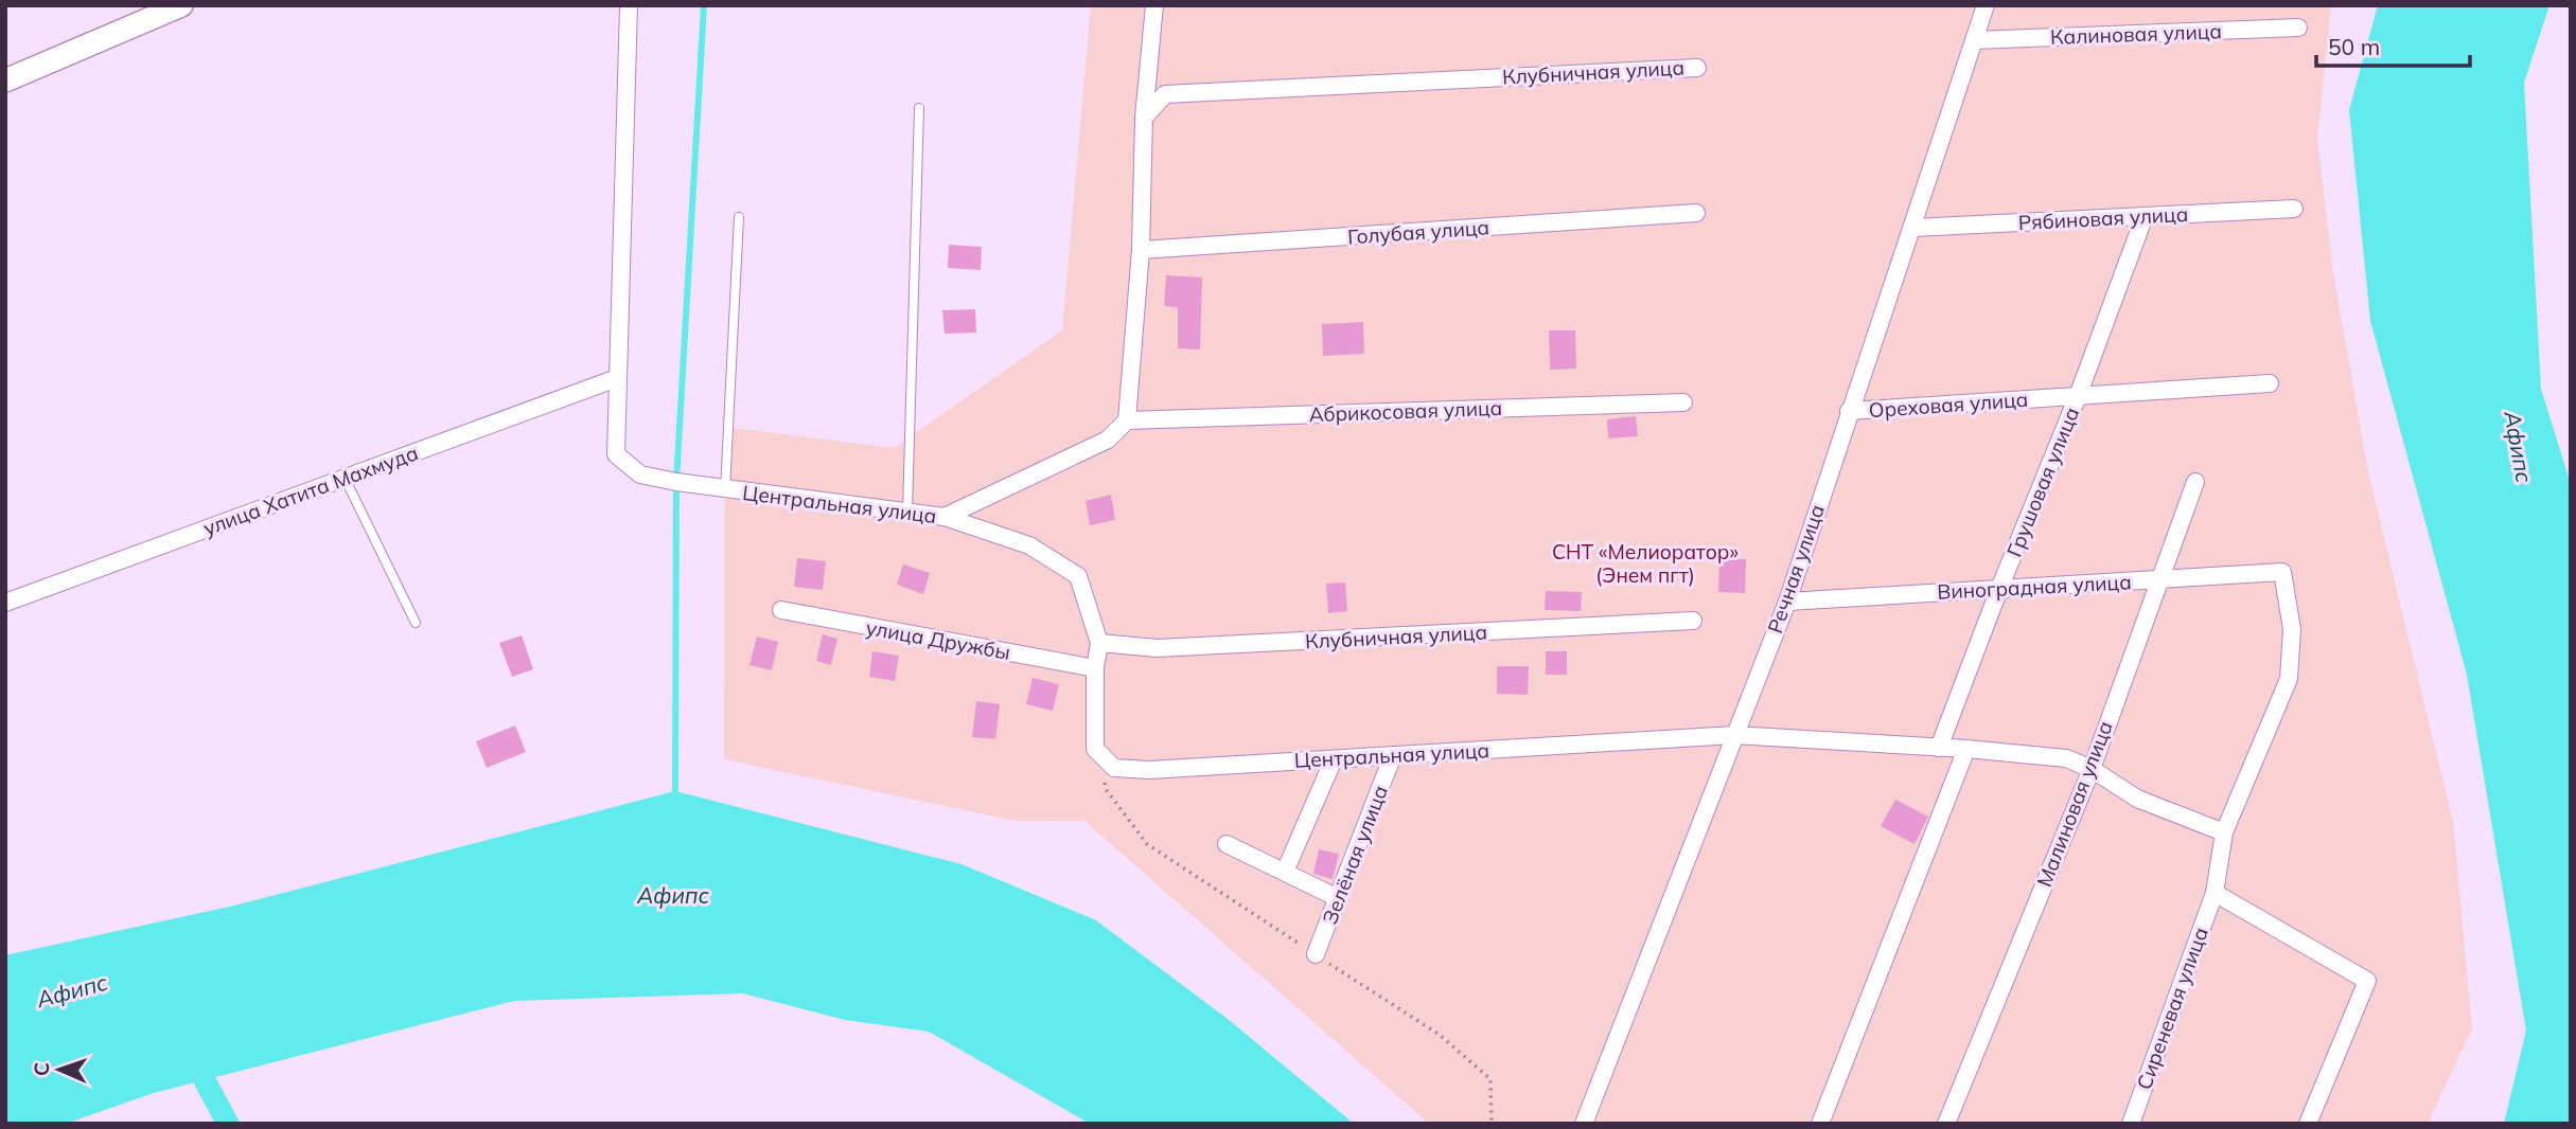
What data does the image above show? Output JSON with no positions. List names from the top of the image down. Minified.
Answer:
{"streets":{"street":["Калиновая улица","Клубничная улица","Рябиновая улица","Голубая улица","Ореховая улица","Абрикосовая улица","Грушовая улица","улица Хатита Махмуда","Центральная улица","Речная улица","Виноградная улица","улица Дружбы","Малиновая улица","Зелёная улица","Сиреневая улица"]},"crossings":[["Калиновая улица","Речная улица"],["Клубничная улица","Центральная улица"],["Рябиновая улица","Грушовая улица"],["Рябиновая улица","Речная улица"],["Ореховая улица","Грушовая улица"],["Ореховая улица","Речная улица"],["Грушовая улица","Центральная улица"],["Грушовая улица","Виноградная улица"],["улица Хатита Махмуда","Центральная улица"],["Центральная улица","Речная улица"],["Центральная улица","Виноградная улица"],["Центральная улица","улица Дружбы"],["Центральная улица","Малиновая улица"],["Центральная улица","Зелёная улица"],["Речная улица","Виноградная улица"],["Виноградная улица","Малиновая улица"]],"water":["Афипс"],"parks":["СНТ «Мелиоратор» (Энем пгт)"],"scale_bar":"50 m","north":"left"}
